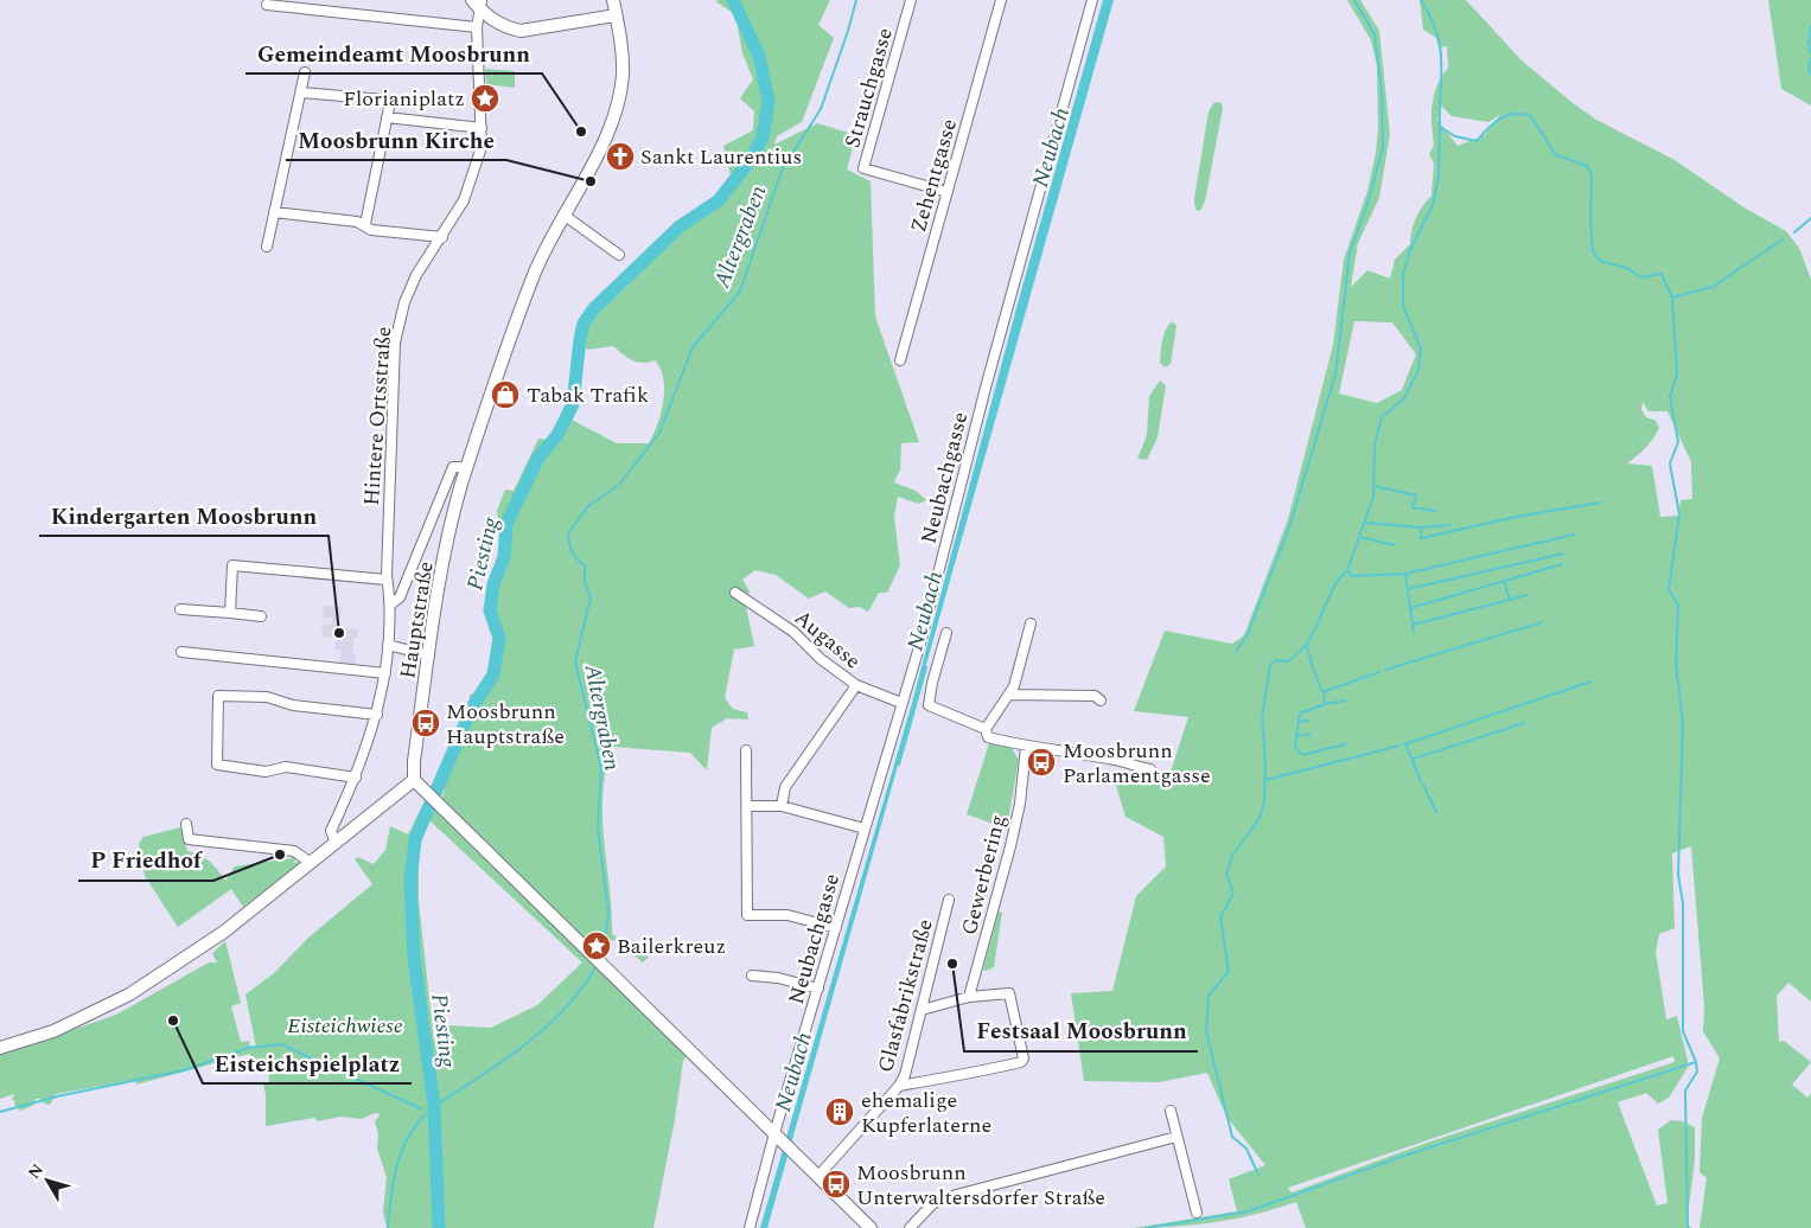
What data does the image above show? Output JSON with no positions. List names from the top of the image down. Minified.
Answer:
{"streets":{"main road":["Hauptstraße"],"street":["Strauchgasse","Zehentgasse","Hintere Ortsstraße","Neubachgasse","Augasse","Gewerbering","Glasfabrikstraße"]},"crossings":[["Strauchgasse","Zehentgasse"],["Hintere Ortsstraße","Hauptstraße"],["Neubachgasse","Augasse"]],"water":["Neubach","Altergraben","Piesting"],"parks":["Eisteichwiese"],"places":{"place":["Florianiplatz","Bailerkreuz"],"other":["Gemeindeamt Moosbrunn","Moosbrunn Kirche","Kindergarten Moosbrunn","P Friedhof","Festsaal Moosbrunn","Eisteichspielplatz"],"church":["Sankt Laurentius"],"shop":["Tabak Trafik"],"bus stop":["Moosbrunn Hauptstraße","Moosbrunn Parlamentgasse","Moosbrunn Unterwaltersdorfer Straße"],"building":["ehemalige Kupferlaterne"]},"north":"top left"}
